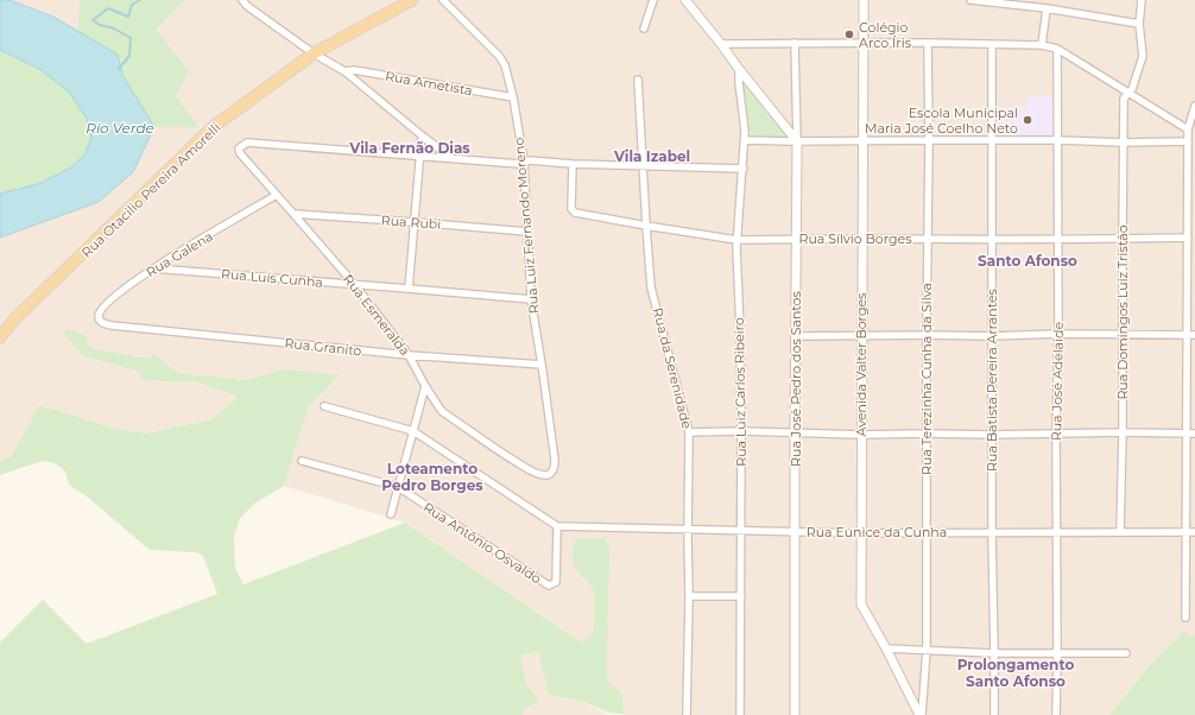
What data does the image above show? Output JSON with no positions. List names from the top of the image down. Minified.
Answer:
{"streets":{"main road":["Rua Otacilio Pereira Amorelli"],"street":["Rua Ametista","Rua Rubi","Rua Luiz Fernando Moreno","Rua Sílvio Borges","Rua Galena","Rua Luís Cunha","Rua Domingos Luiz Tristão","Rua Esmeralda","Rua Granito","Avenida Valter Borges","Rua da Serenidade","Rua José Pedro dos Santos","Rua Terezinha Cunha da Silva","Rua Batista Pereira Arrantes","Rua José Adelaide","Rua Luiz Carlos Ribeiro","Rua Eunice da Cunha","Rua Antônio Osvaldo"]},"crossings":[["Rua Ametista","Rua Luiz Fernando Moreno"],["Rua Rubi","Rua Luiz Fernando Moreno"],["Rua Rubi","Rua Esmeralda"],["Rua Luiz Fernando Moreno","Rua Luís Cunha"],["Rua Luiz Fernando Moreno","Rua Esmeralda"],["Rua Luiz Fernando Moreno","Rua Granito"],["Rua Sílvio Borges","Rua Domingos Luiz Tristão"],["Rua Sílvio Borges","Avenida Valter Borges"],["Rua Sílvio Borges","Rua da Serenidade"],["Rua Sílvio Borges","Rua José Pedro dos Santos"],["Rua Sílvio Borges","Rua Terezinha Cunha da Silva"],["Rua Sílvio Borges","Rua Batista Pereira Arrantes"],["Rua Sílvio Borges","Rua José Adelaide"],["Rua Sílvio Borges","Rua Luiz Carlos Ribeiro"],["Rua Galena","Rua Luís Cunha"],["Rua Galena","Rua Esmeralda"],["Rua Galena","Rua Granito"],["Rua Luís Cunha","Rua Esmeralda"],["Rua Domingos Luiz Tristão","Rua Eunice da Cunha"],["Rua Esmeralda","Rua Granito"],["Avenida Valter Borges","Rua Terezinha Cunha da Silva"],["Avenida Valter Borges","Rua Eunice da Cunha"],["Rua da Serenidade","Rua Eunice da Cunha"],["Rua José Pedro dos Santos","Rua Eunice da Cunha"],["Rua Terezinha Cunha da Silva","Rua Eunice da Cunha"],["Rua Batista Pereira Arrantes","Rua Eunice da Cunha"],["Rua José Adelaide","Rua Eunice da Cunha"],["Rua Luiz Carlos Ribeiro","Rua Eunice da Cunha"],["Rua Eunice da Cunha","Rua Antônio Osvaldo"]],"districts":["Vila Fernão Dias","Vila Izabel","Santo Afonso","Loteamento Pedro Borges","Prolongamento Santo Afonso"],"water":["Rio Verde"],"places":["Colégio Arco Íris","Escola Municipal Maria José Coelho Neto"]}
